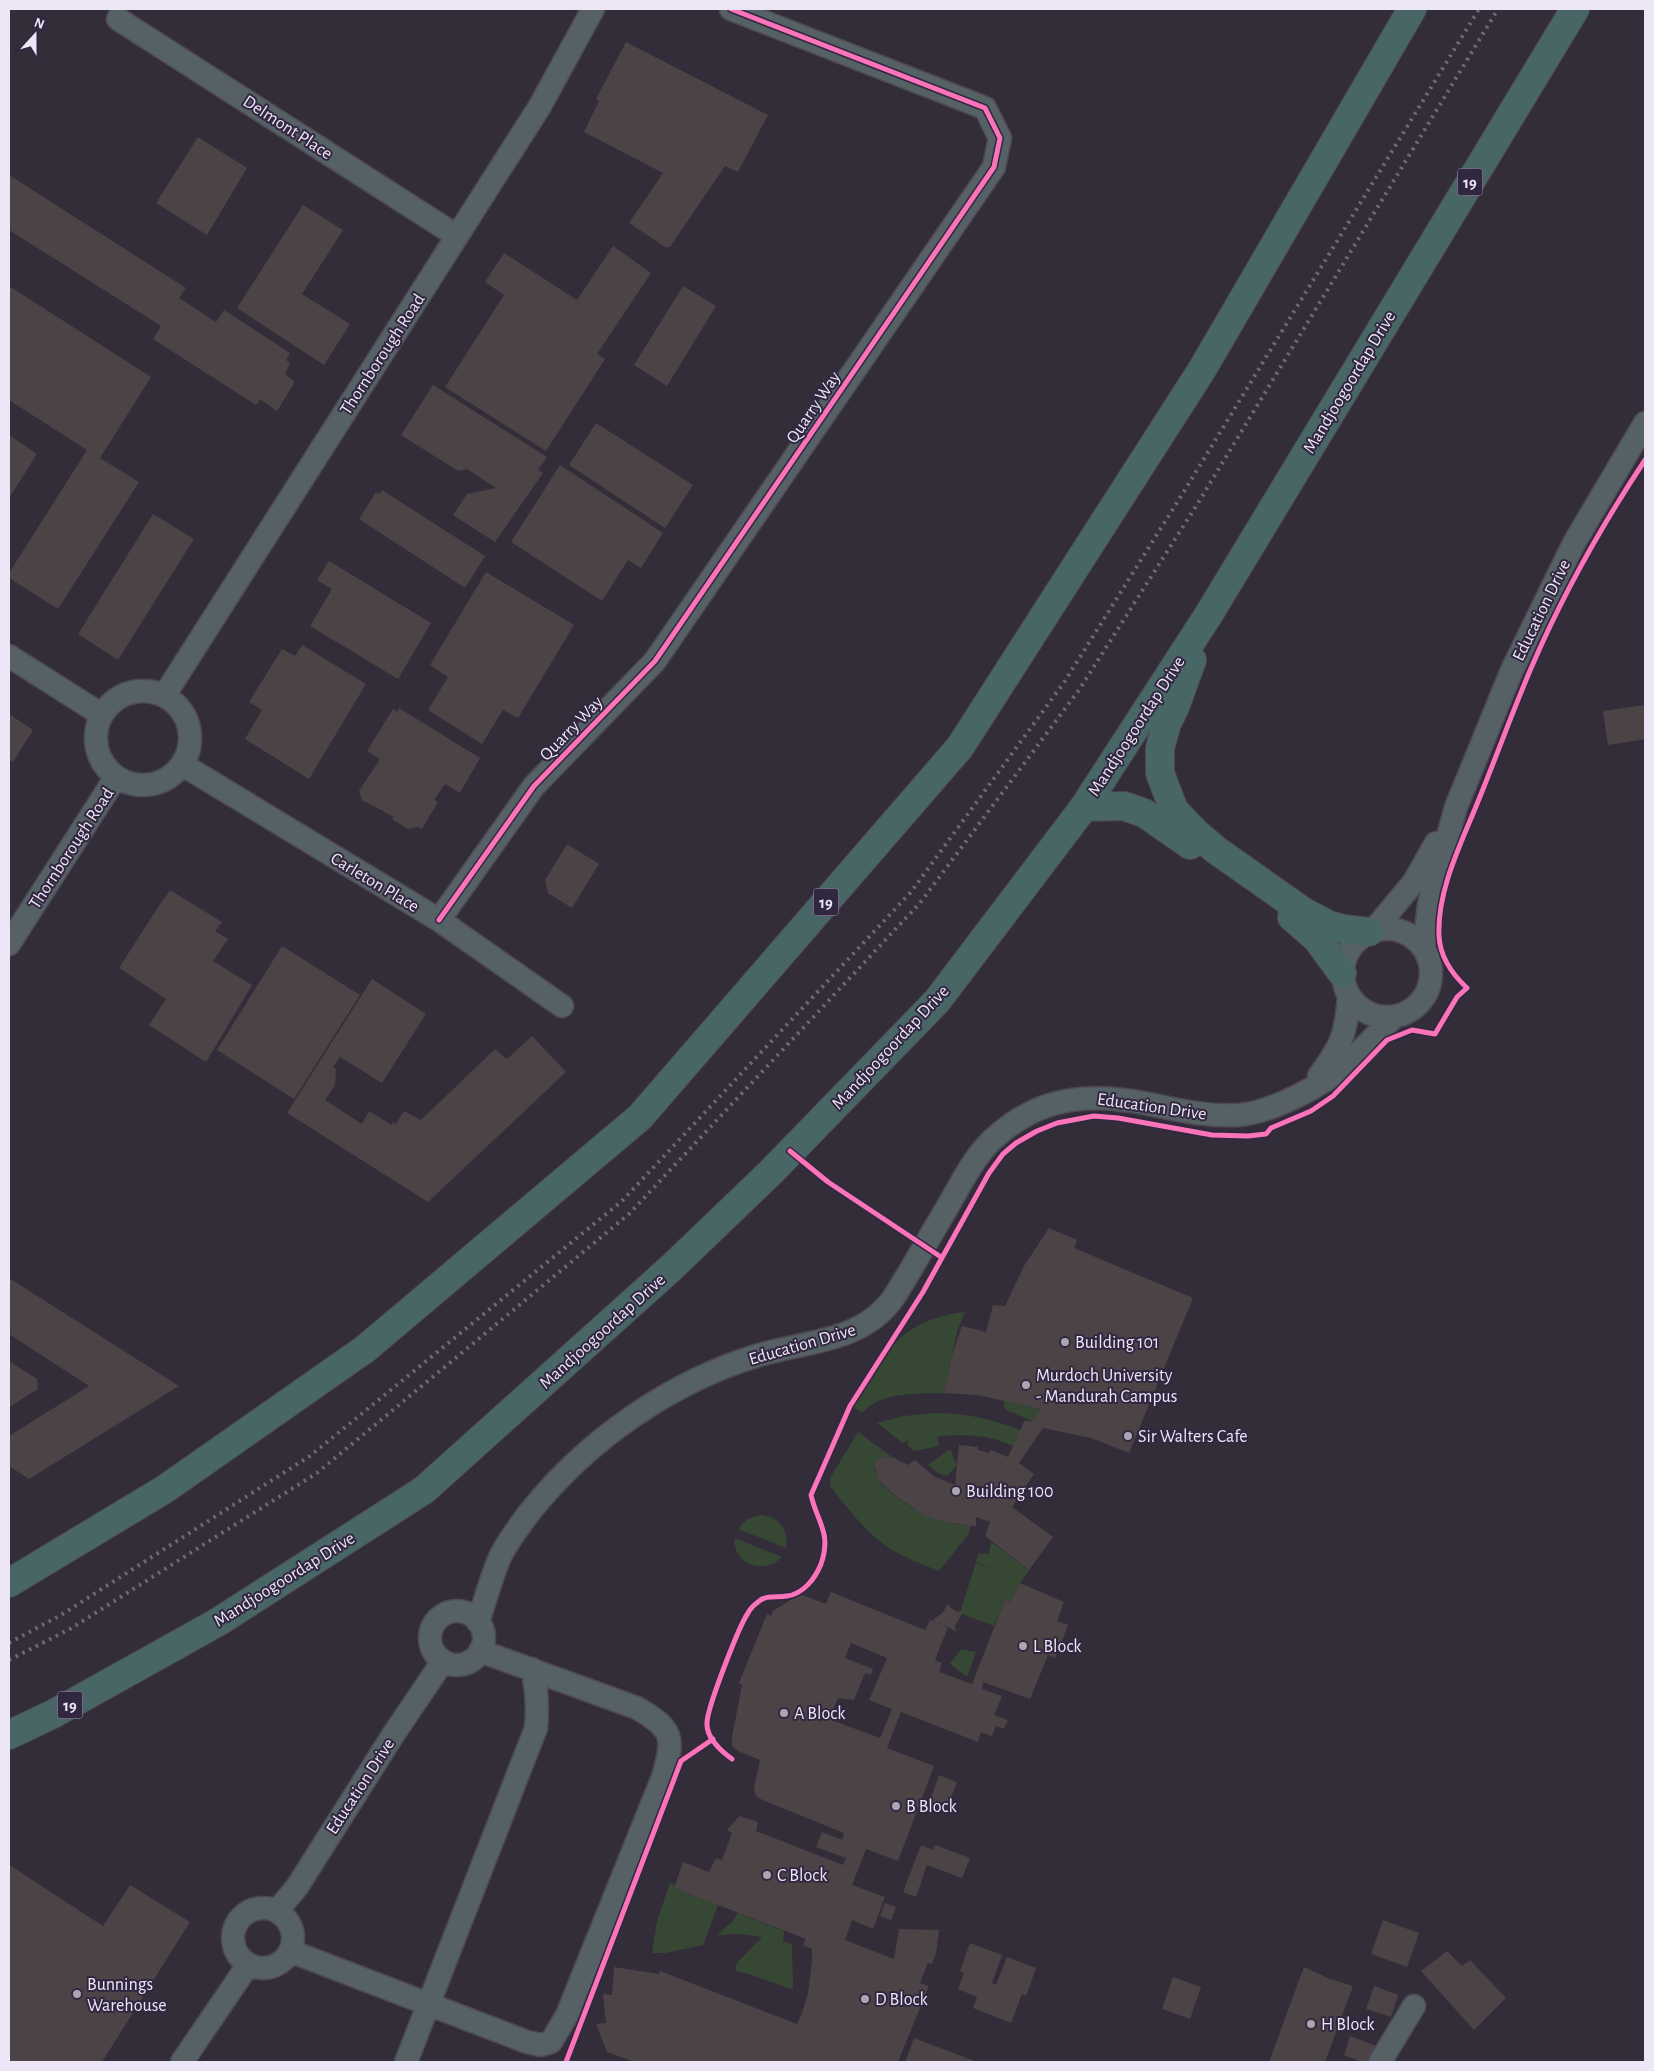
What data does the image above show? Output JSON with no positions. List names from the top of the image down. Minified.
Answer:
{"streets":{"highway":["19","Mandjoogoordap Drive"],"street":["Delmont Place","Thornborough Road","Quarry Way","Education Drive","Carleton Place"]},"crossings":[["Delmont Place","Thornborough Road"],["Thornborough Road","Carleton Place"],["Quarry Way","Carleton Place"]],"places":["Building 101","Murdoch University - Mandurah Campus","Sir Walters Cafe","Building 100","L Block","A Block","B Block","C Block","Bunnings Warehouse","D Block","H Block"],"north":"top"}
